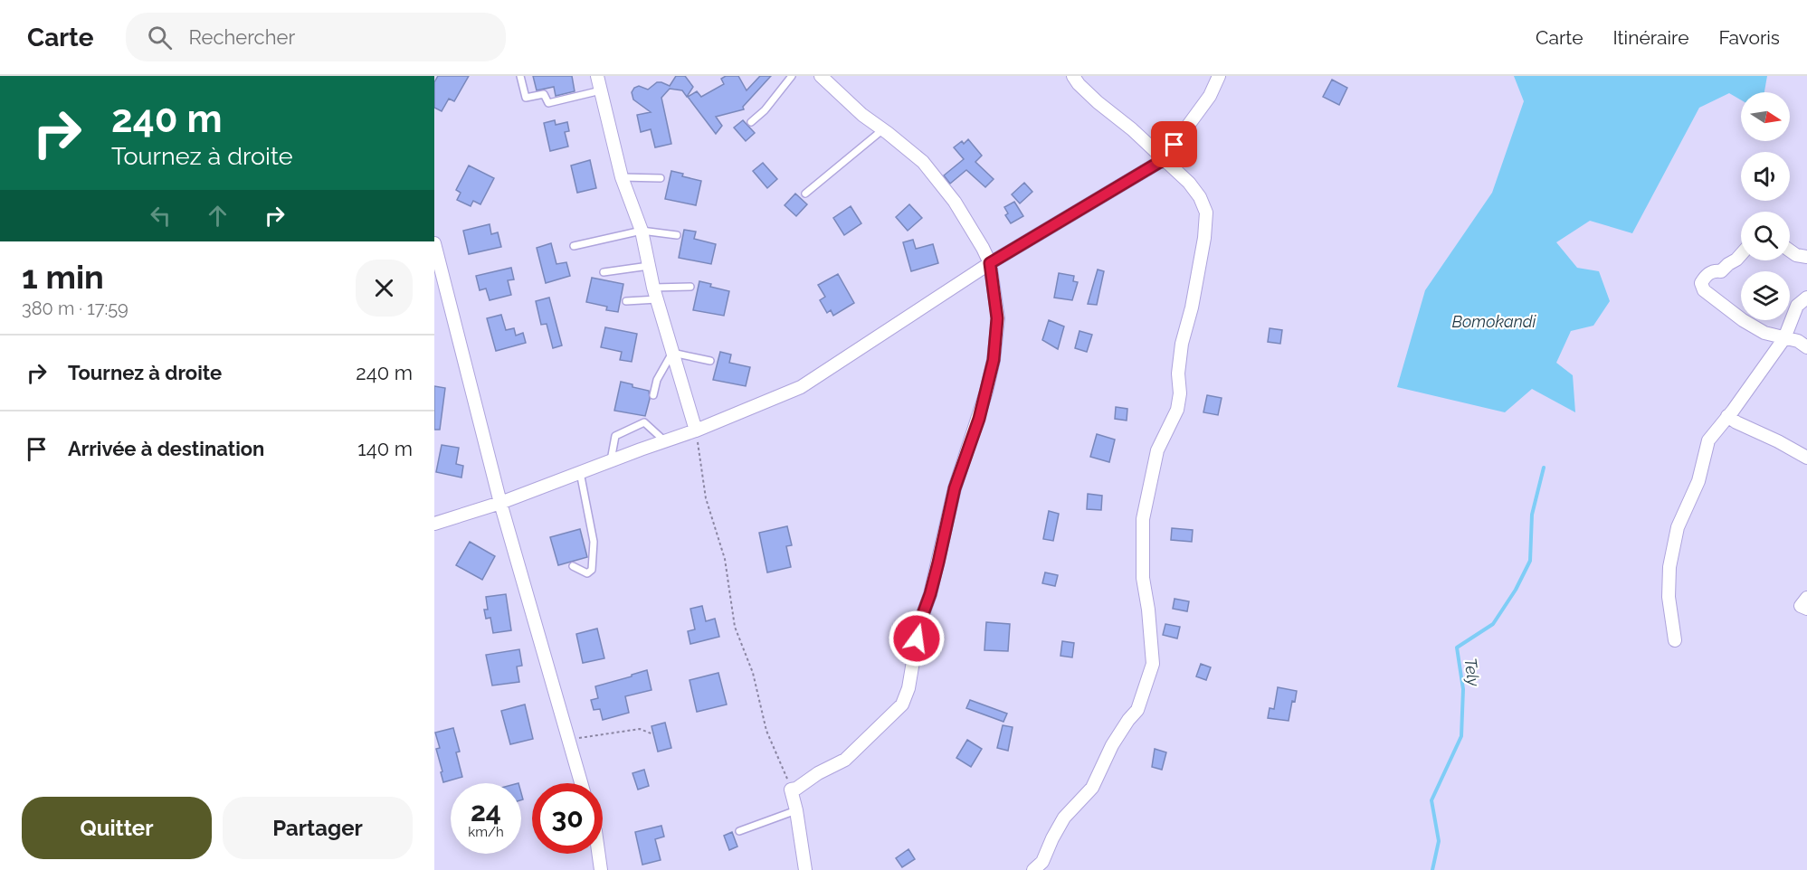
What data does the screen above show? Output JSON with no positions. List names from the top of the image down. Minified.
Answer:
{"water":["Bomokandi","Tely"],"north":"right","page":{"header":"Carte","search":"Rechercher","nav":["Carte","Itinéraire","Favoris"],"turn":["240 m","Tournez à droite"],"heading":["1 min","380 m · 17:59"],"list":[{"name":"Tournez à droite","value":"240 m"},{"name":"Arrivée à destination","value":"140 m"}],"speed":"24 km/h","limit":"30","buttons":["Quitter","Partager"]}}
